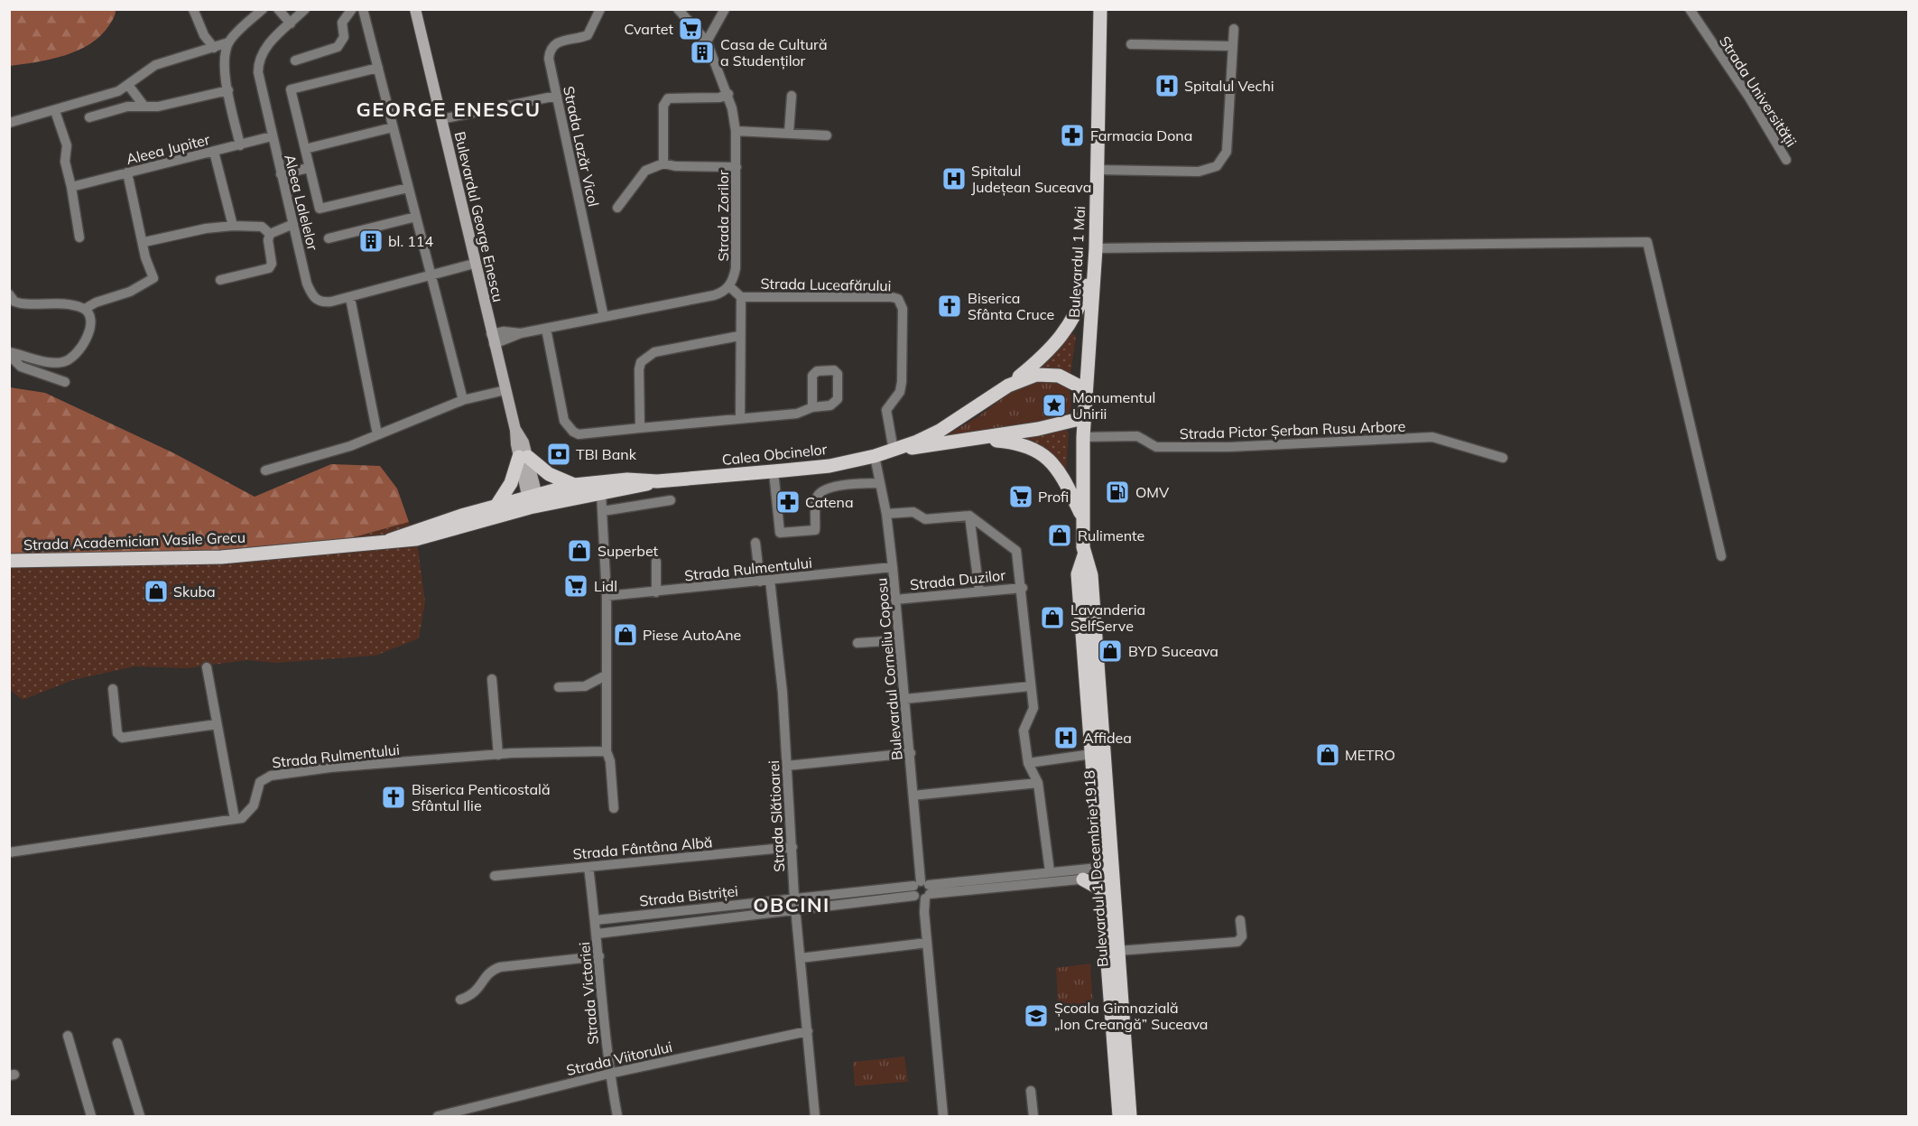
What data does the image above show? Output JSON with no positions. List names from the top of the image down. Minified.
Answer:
{"streets":{"main road":["Bulevardul George Enescu","Bulevardul 1 Mai","Calea Obcinelor","Strada Academician Vasile Grecu","Bulevardul 1 Decembrie 1918"],"street":["Strada Universității","Strada Lazăr Vicol","Aleea Jupiter","Aleea Lalelelor","Strada Zorilor","Strada Luceafărului","Strada Pictor Șerban Rusu Arbore","Strada Rulmentului","Strada Duzilor","Bulevardul Corneliu Coposu","Strada Slătioarei","Strada Fântâna Albă","Strada Bistriței","Strada Victoriei","Strada Viitorului"]},"crossings":[["Aleea Jupiter","Aleea Lalelelor"],["Aleea Lalelelor","Bulevardul George Enescu"],["Strada Zorilor","Strada Luceafărului"],["Bulevardul George Enescu","Calea Obcinelor"],["Bulevardul George Enescu","Strada Academician Vasile Grecu"],["Bulevardul 1 Mai","Strada Pictor Șerban Rusu Arbore"],["Bulevardul 1 Mai","Calea Obcinelor"],["Bulevardul 1 Mai","Bulevardul 1 Decembrie 1918"],["Strada Luceafărului","Calea Obcinelor"],["Calea Obcinelor","Strada Academician Vasile Grecu"],["Calea Obcinelor","Bulevardul Corneliu Coposu"],["Strada Rulmentului","Bulevardul Corneliu Coposu"],["Strada Rulmentului","Strada Slătioarei"],["Strada Duzilor","Bulevardul Corneliu Coposu"],["Bulevardul Corneliu Coposu","Strada Bistriței"],["Strada Slătioarei","Strada Fântâna Albă"],["Strada Slătioarei","Strada Bistriței"],["Strada Slătioarei","Strada Viitorului"],["Strada Fântâna Albă","Strada Victoriei"],["Bulevardul 1 Decembrie 1918","Strada Bistriței"],["Strada Bistriței","Strada Victoriei"],["Strada Victoriei","Strada Viitorului"]],"districts":["GEORGE ENESCU","OBCINI"],"places":{"supermarket":["Cvartet","Profi","Lidl"],"building":["Casa de Cultură a Studenților","bl. 114"],"hospital":["Spitalul Vechi","Spitalul Județean Suceava","Affidea"],"pharmacy":["Farmacia Dona","Catena"],"church":["Biserica Sfânta Cruce","Biserica Penticostală Sfântul Ilie"],"place":["Monumentul Unirii"],"bank":["TBI Bank"],"fuel station":["OMV"],"shop":["Rulimente","Superbet","Skuba","Lavanderia SelfServe","Piese AutoAne","BYD Suceava","METRO"],"school or university":["Școala Gimnazială „Ion Creangă” Suceava"]}}
